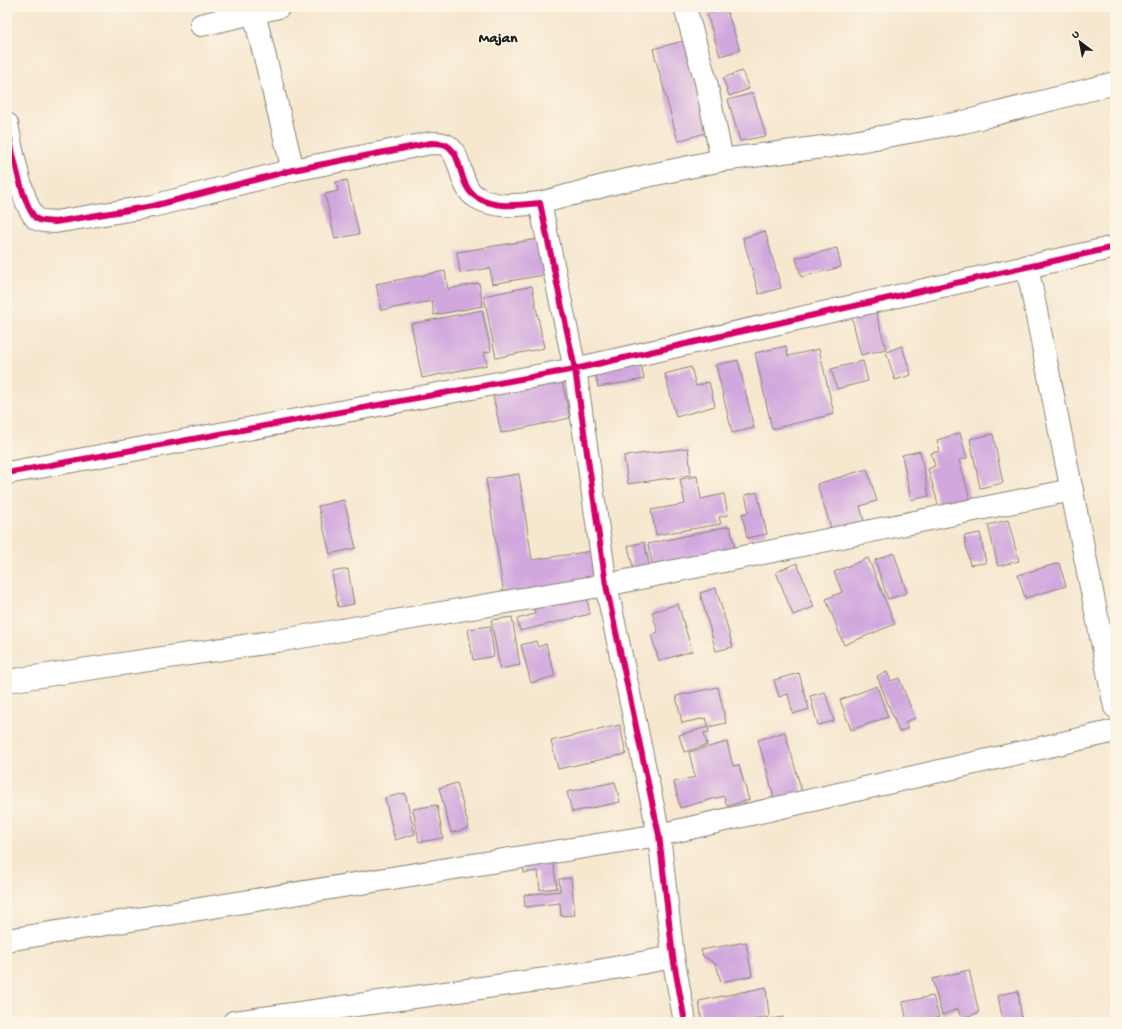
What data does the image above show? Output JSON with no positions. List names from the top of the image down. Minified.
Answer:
{"districts":["Majan"],"north":"top left"}
